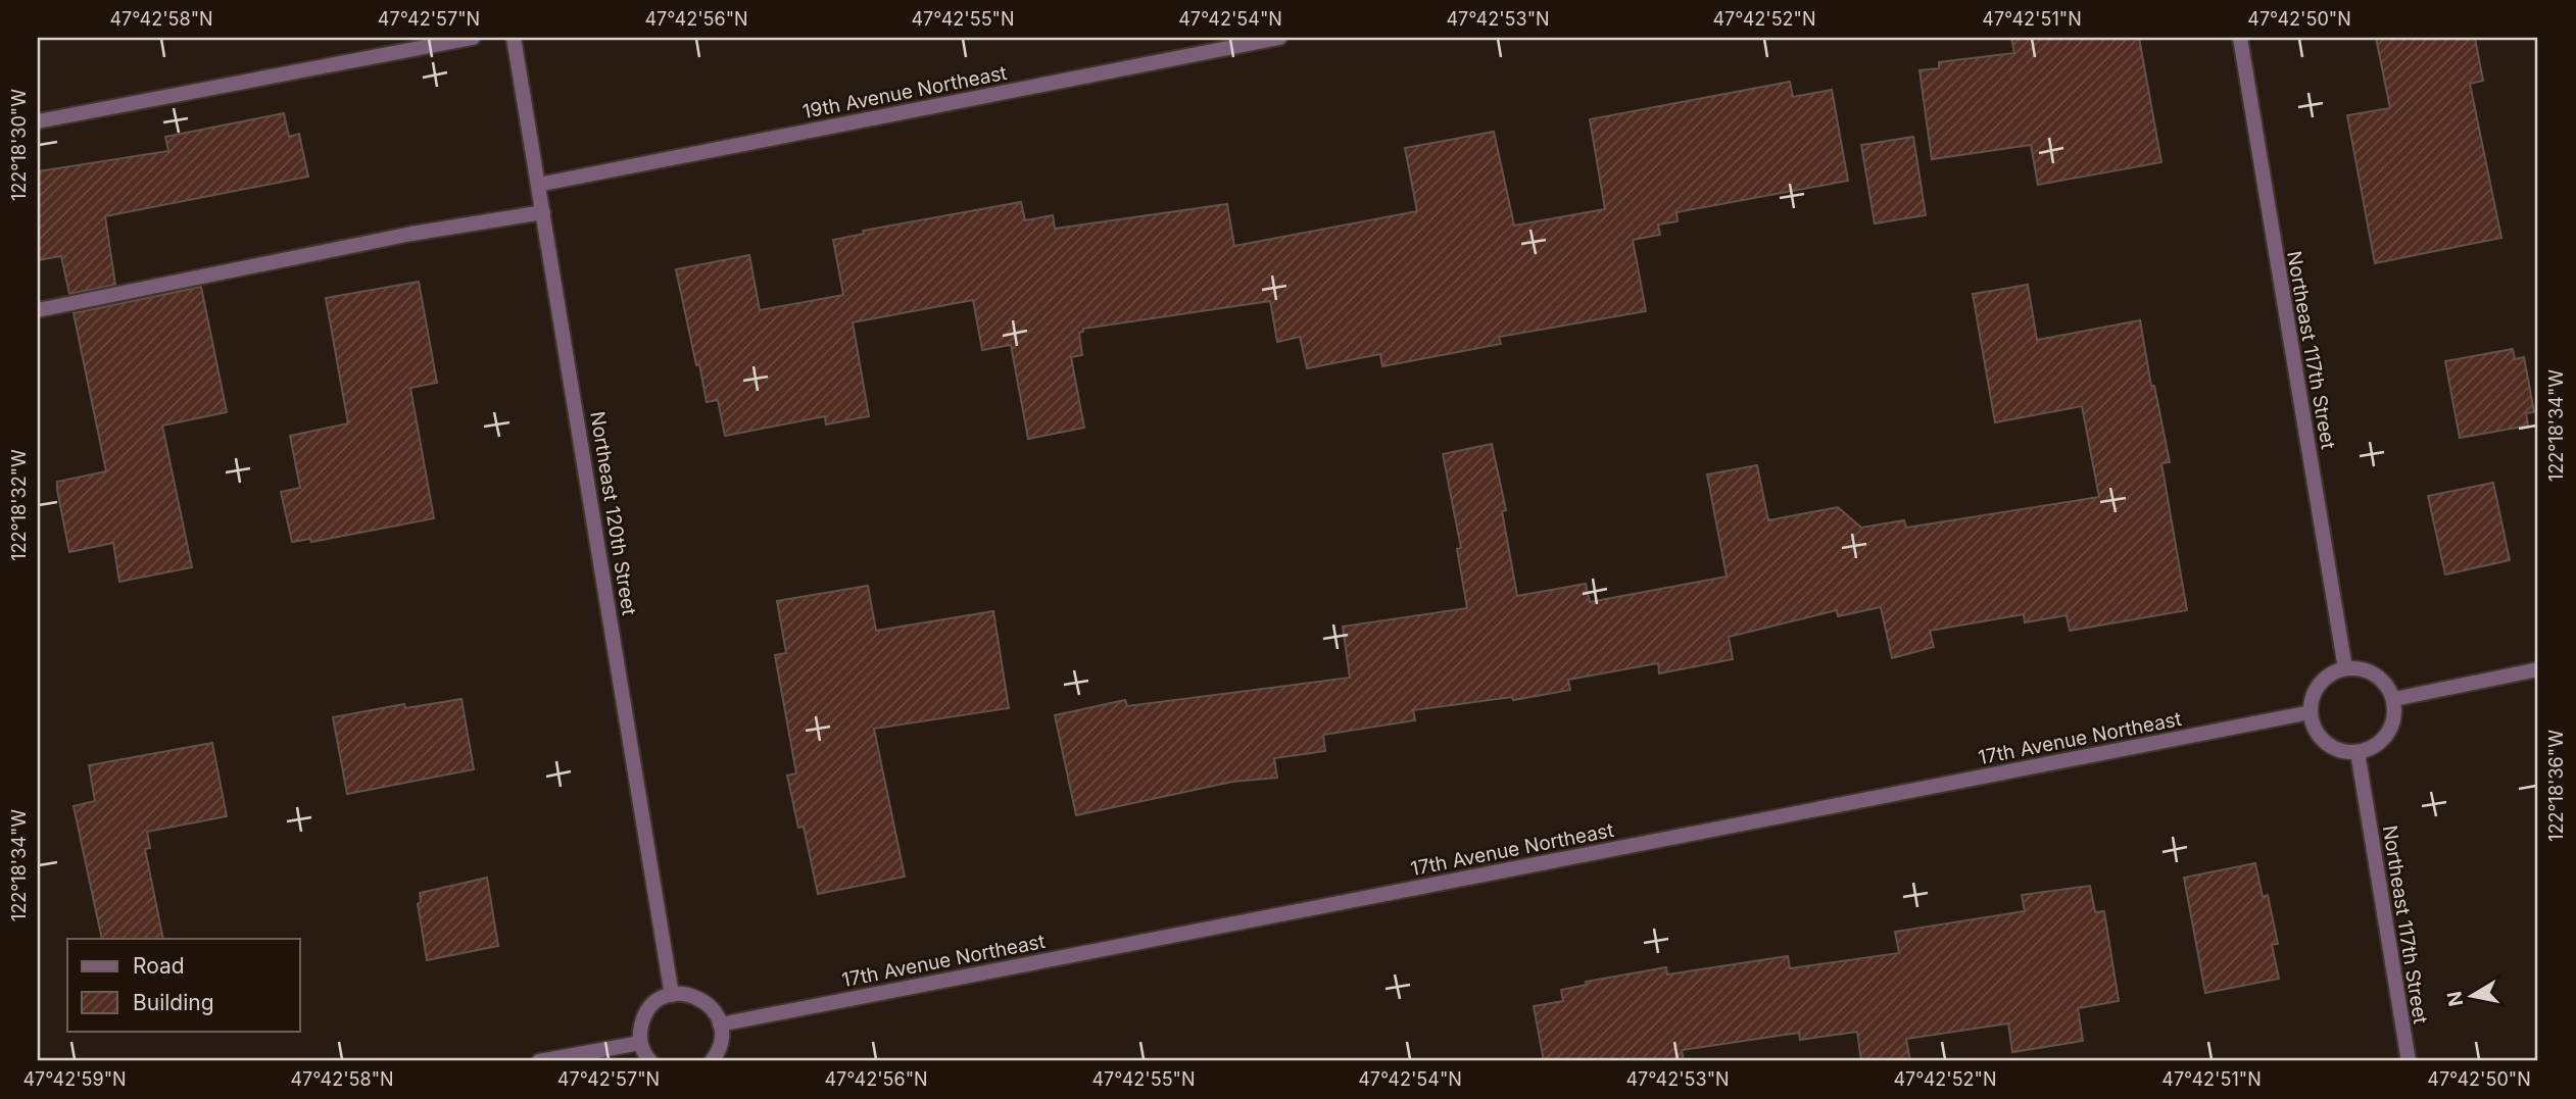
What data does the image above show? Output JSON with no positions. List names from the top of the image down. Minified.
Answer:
{"streets":{"street":["19th Avenue Northeast","Northeast 117th Street","Northeast 120th Street","17th Avenue Northeast"]},"crossings":[["19th Avenue Northeast","Northeast 120th Street"],["Northeast 117th Street","17th Avenue Northeast"]],"legend":["Road","Building"],"north":"left","coordinates":["47°42'58\"N","47°42'57\"N","47°42'56\"N","47°42'55\"N","47°42'54\"N","47°42'53\"N","47°42'52\"N","47°42'51\"N","47°42'50\"N","122°18'30\"W","122°18'34\"W","122°18'32\"W","122°18'36\"W","47°42'59\"N"]}
